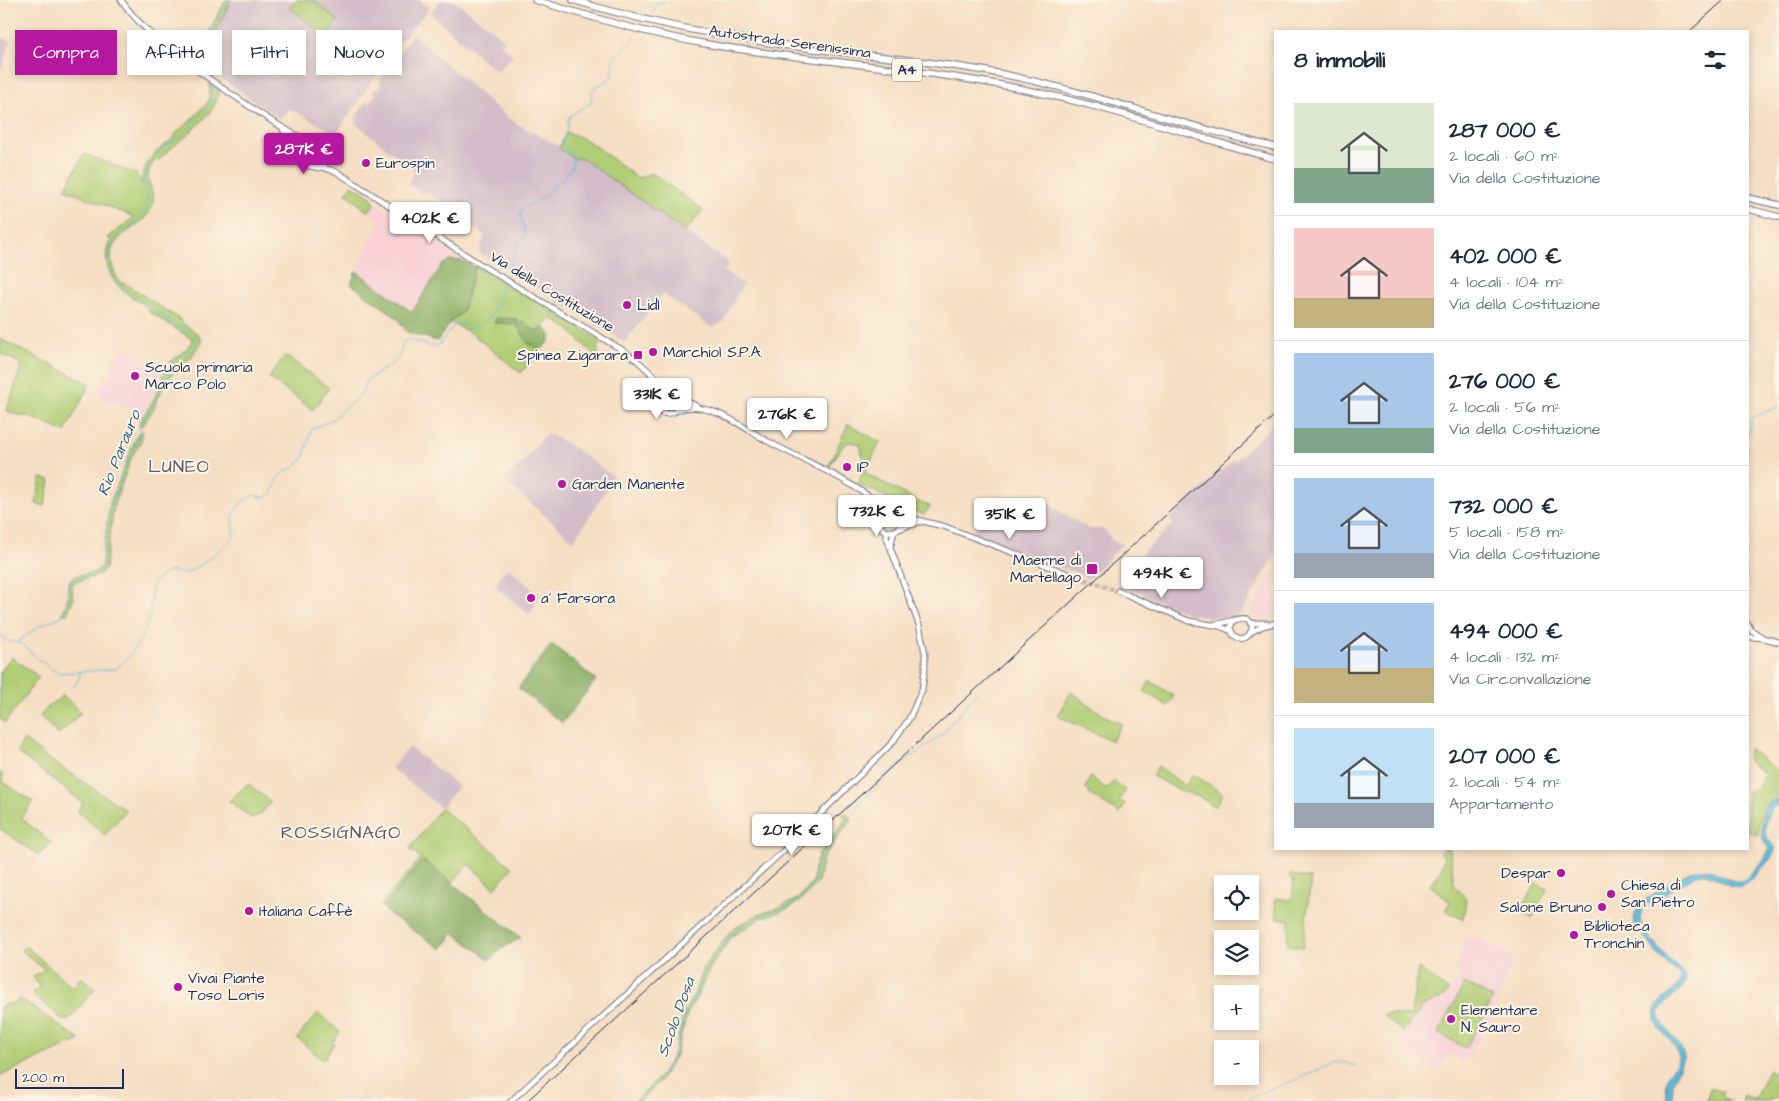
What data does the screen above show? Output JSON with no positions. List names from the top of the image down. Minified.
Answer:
{"streets":{"highway":["Autostrada Serenissima","A4"],"main road":["Via della Costituzione"]},"districts":["LUNEO","ROSSIGNAGO"],"water":["Rio Parauro","Scolo Dosa"],"places":{"other":["Eurospin","Lidl","Marchiol S.P.A.","Scuola primaria Marco Polo","IP","Garden Manente","a' Farsora","Despar","Chiesa di San Pietro","Salone Bruno","Italiana Caffè","Biblioteca Tronchin","Vivai Piante Toso Loris","Elementare N. Sauro"],"transit":["Spinea Zigarara","Maerne di Martellago"]},"scale_bar":"200 m","page":{"chip":["Compra","Affitta","Filtri","Nuovo"],"heading":"8 immobili","list":[{"name":"287 000 €","note":"2 locali · 60 m² · Via della Costituzione"},{"name":"402 000 €","note":"4 locali · 104 m² · Via della Costituzione"},{"name":"276 000 €","note":"2 locali · 56 m² · Via della Costituzione"},{"name":"732 000 €","note":"5 locali · 158 m² · Via della Costituzione"},{"name":"494 000 €","note":"4 locali · 132 m² · Via Circonvallazione"},{"name":"207 000 €","note":"2 locali · 54 m² · Appartamento"}],"price":["287K €","402K €","331K €","276K €","732K €","351K €","494K €","207K €"],"map_buttons":["+","−"],"scale":"200 m"}}
